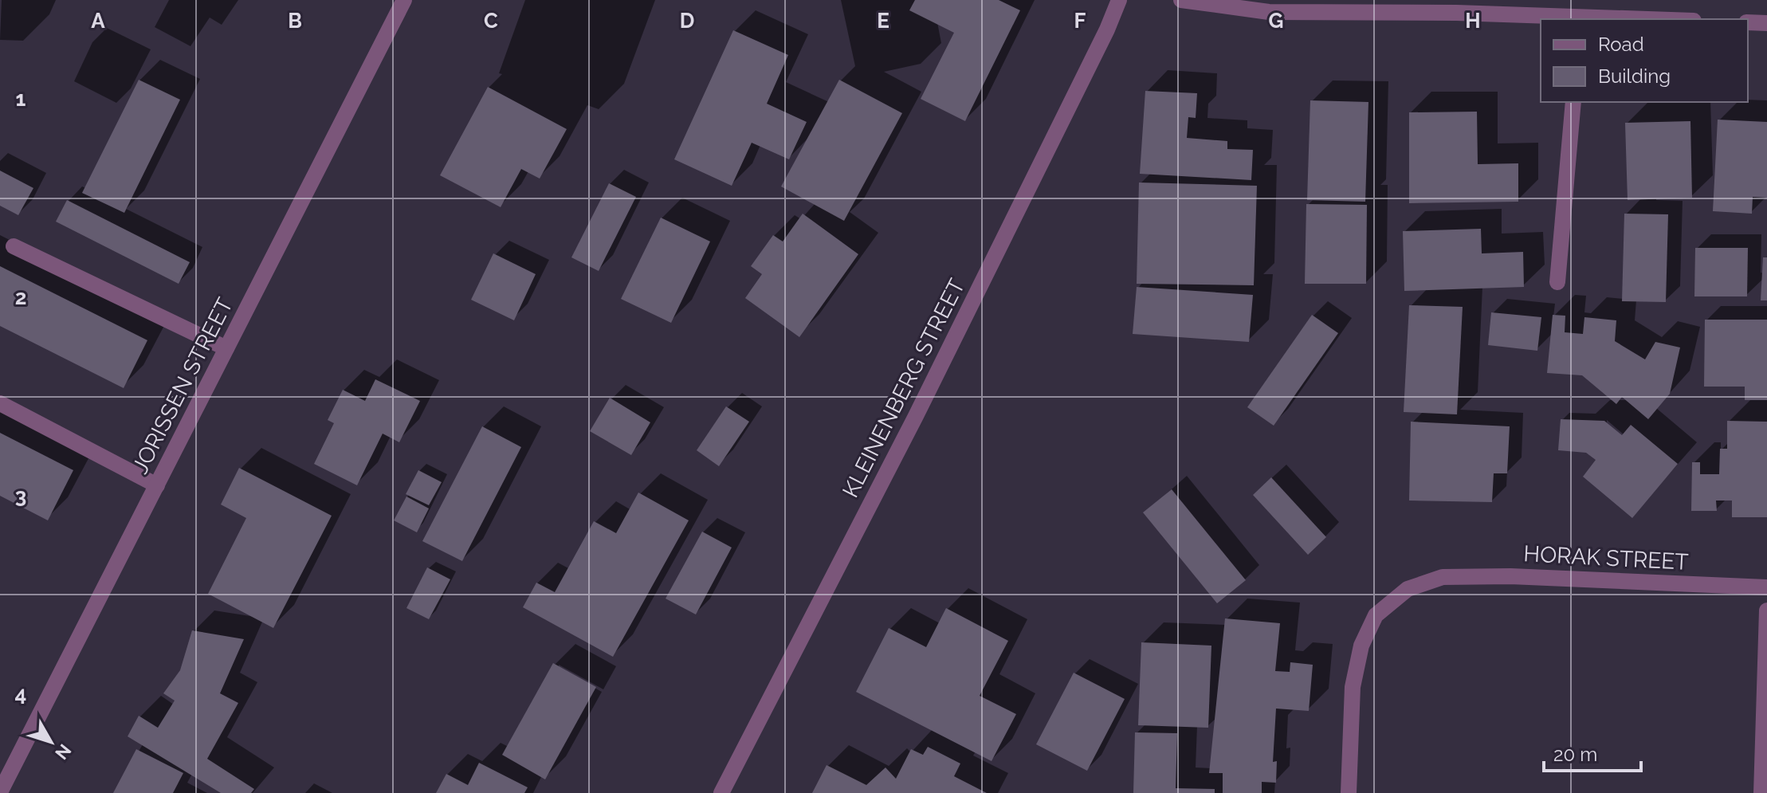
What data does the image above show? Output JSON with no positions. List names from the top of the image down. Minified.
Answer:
{"streets":{"street":["JORISSEN STREET","KLEINENBERG STREET","HORAK STREET"]},"legend":["Road","Building"],"scale_bar":"20 m","north":"bottom right","grid":{"columns":["A","B","C","D","E","F","G","H"],"rows":["1","2","3","4"]}}
